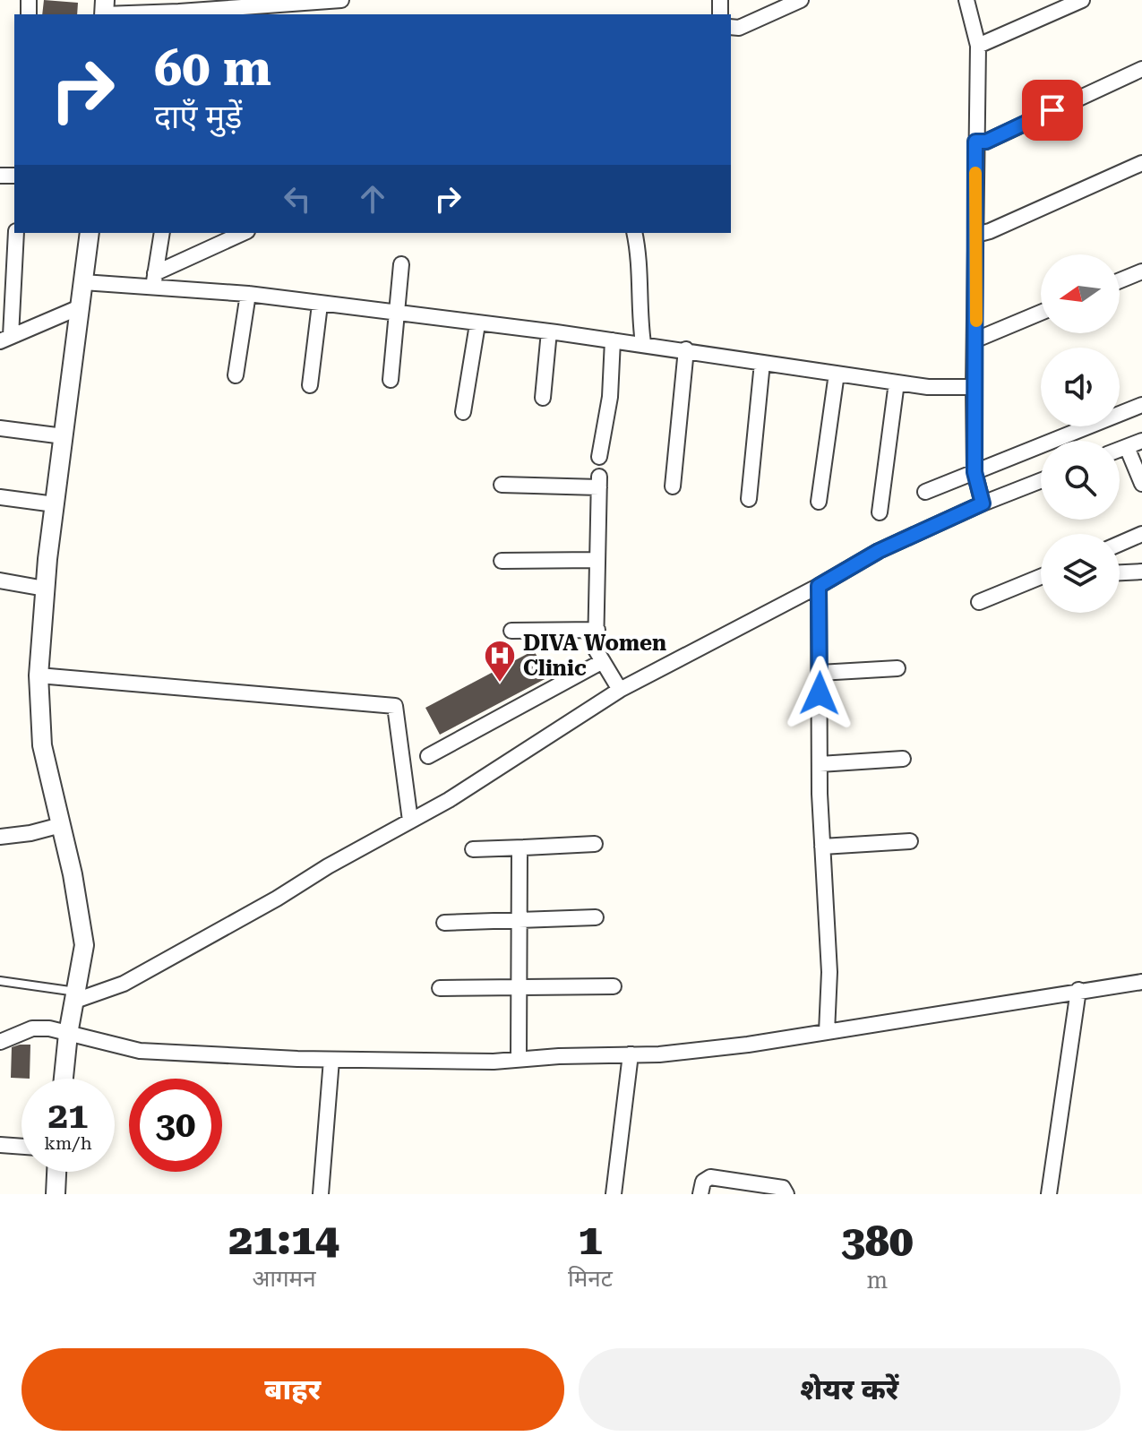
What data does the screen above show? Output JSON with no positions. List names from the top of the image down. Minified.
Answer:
{"places":{"hospital":["DIVA Women Clinic"]},"north":"left","page":{"turn":["60 m","दाएँ मुड़ें"],"speed":"21 km/h","limit":"30","eta":["21:14","आगमन","1","मिनट","380","m"],"buttons":["बाहर","शेयर करें"]}}
